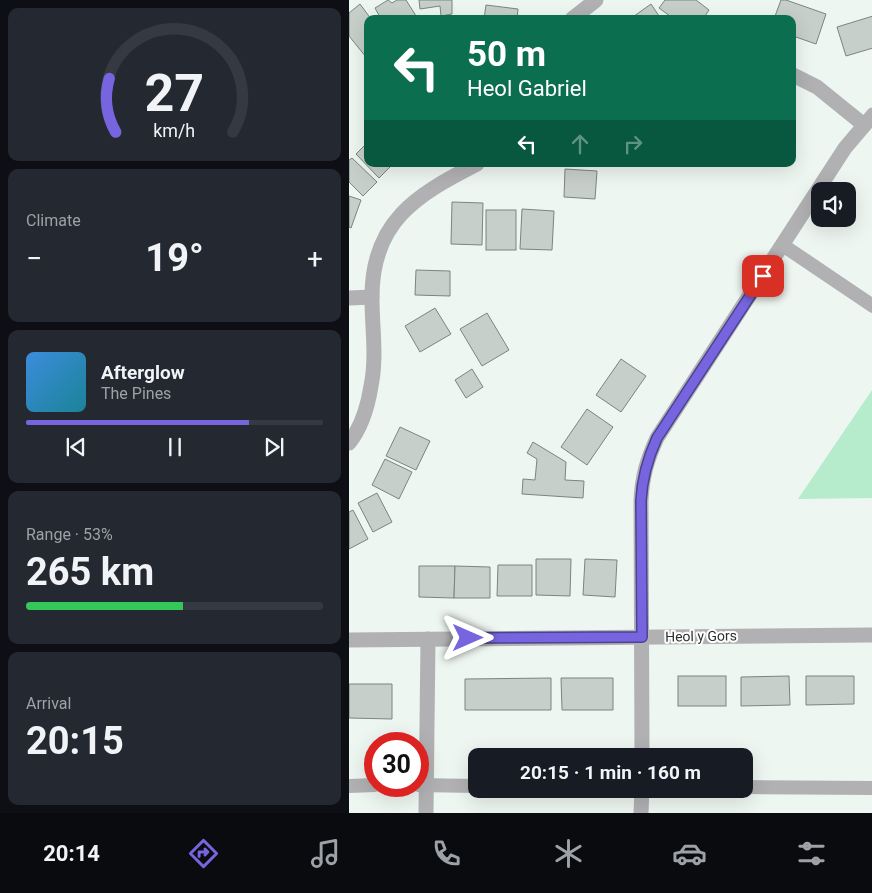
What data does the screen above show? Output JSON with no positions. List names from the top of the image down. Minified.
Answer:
{"streets":{"street":["Heol y Gors"]},"page":{"turn":["50 m","Heol Gabriel"],"tile":["Climate",["Range · 53%","265 km"],["Arrival","20:15"]],"heat":["−","19°","+"],"song":["Afterglow","The Pines"],"limit":"30","trip":"20:15 · 1 min · 160 m","tabs":"20:14","gauge":["27","km/h"]}}
